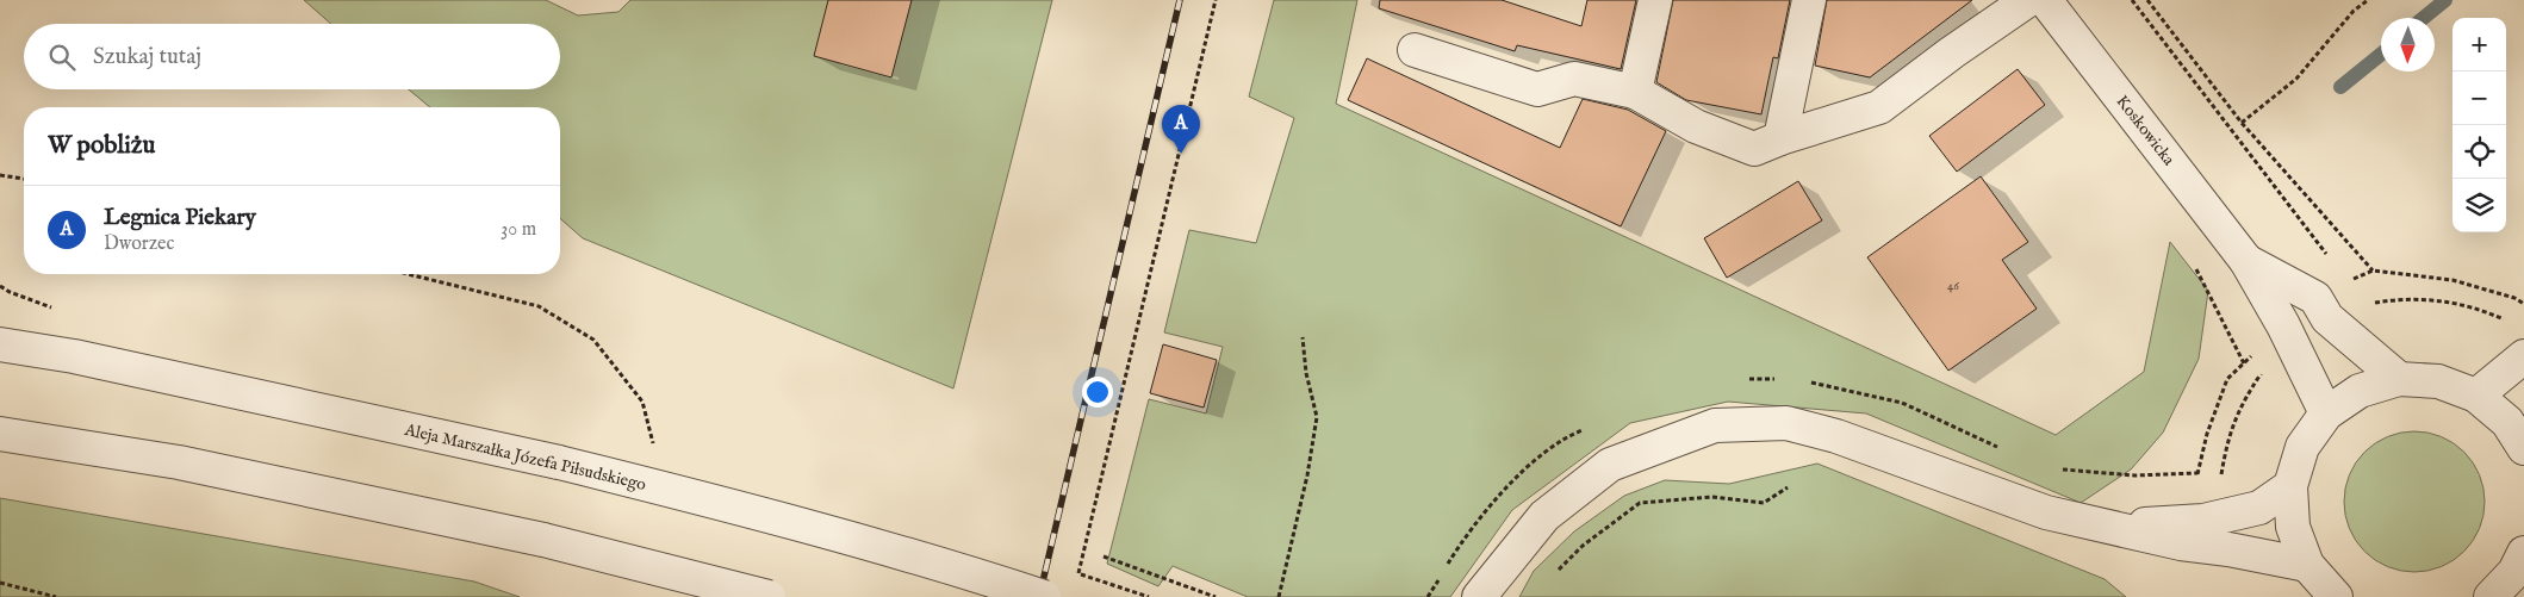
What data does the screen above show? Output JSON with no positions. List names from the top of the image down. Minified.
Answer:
{"streets":{"street":["Koskowicka","Aleja Marszałka Józefa Piłsudskiego"]},"house_numbers":["46"],"north":"bottom","page":{"map_buttons":["+","−"],"search":"Szukaj tutaj","pins":"A","heading":"W pobliżu","list":[{"mark":"A","name":"Legnica Piekary","note":"Dworzec","value":"30 m"}]}}
